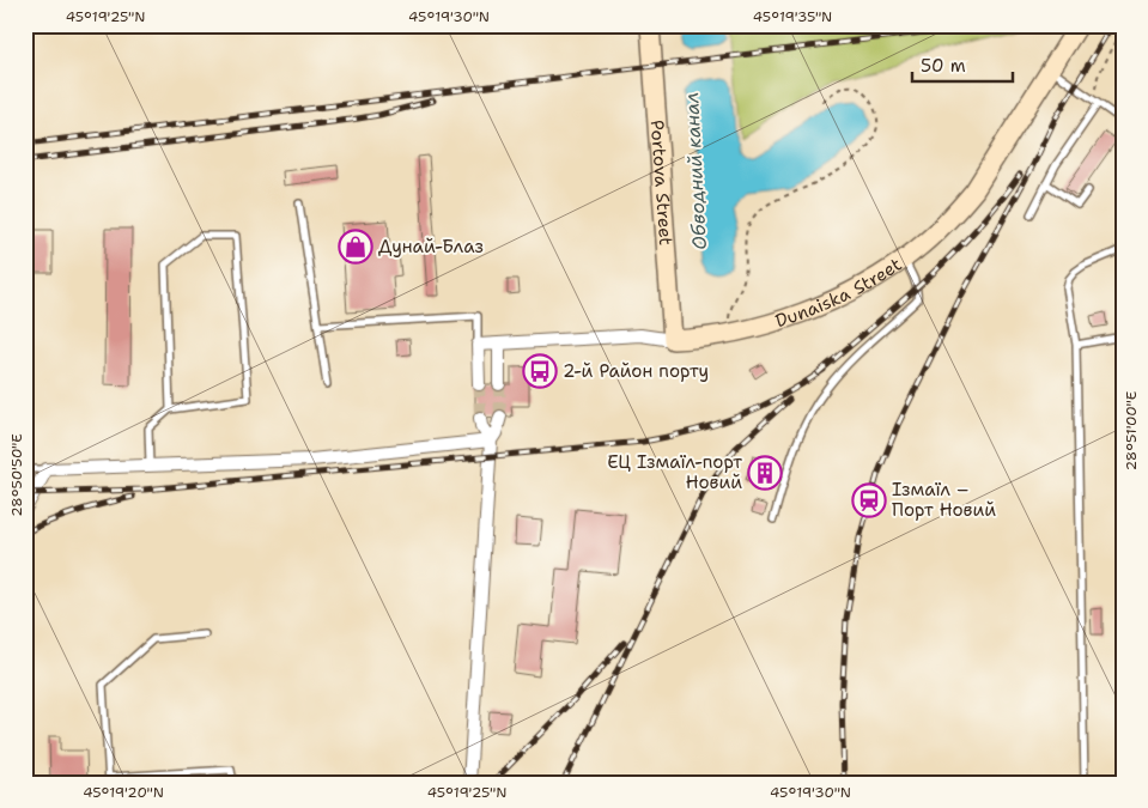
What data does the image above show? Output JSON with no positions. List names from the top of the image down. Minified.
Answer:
{"streets":{"street":["Portova Street","Dunaiska Street"]},"crossings":[["Portova Street","Dunaiska Street"]],"water":["Обводний канал"],"places":{"shop":["Дунай-Блаз"],"bus stop":["2-й Район порту"],"building":["ЕЦ Ізмаїл-порт Новий"],"station":["Ізмаїл – Порт Новий"]},"scale_bar":"50 m","coordinates":["45°19'25\"N","45°19'30\"N","45°19'35\"N","28°51'00\"E","28°50'50\"E","45°19'20\"N"]}
